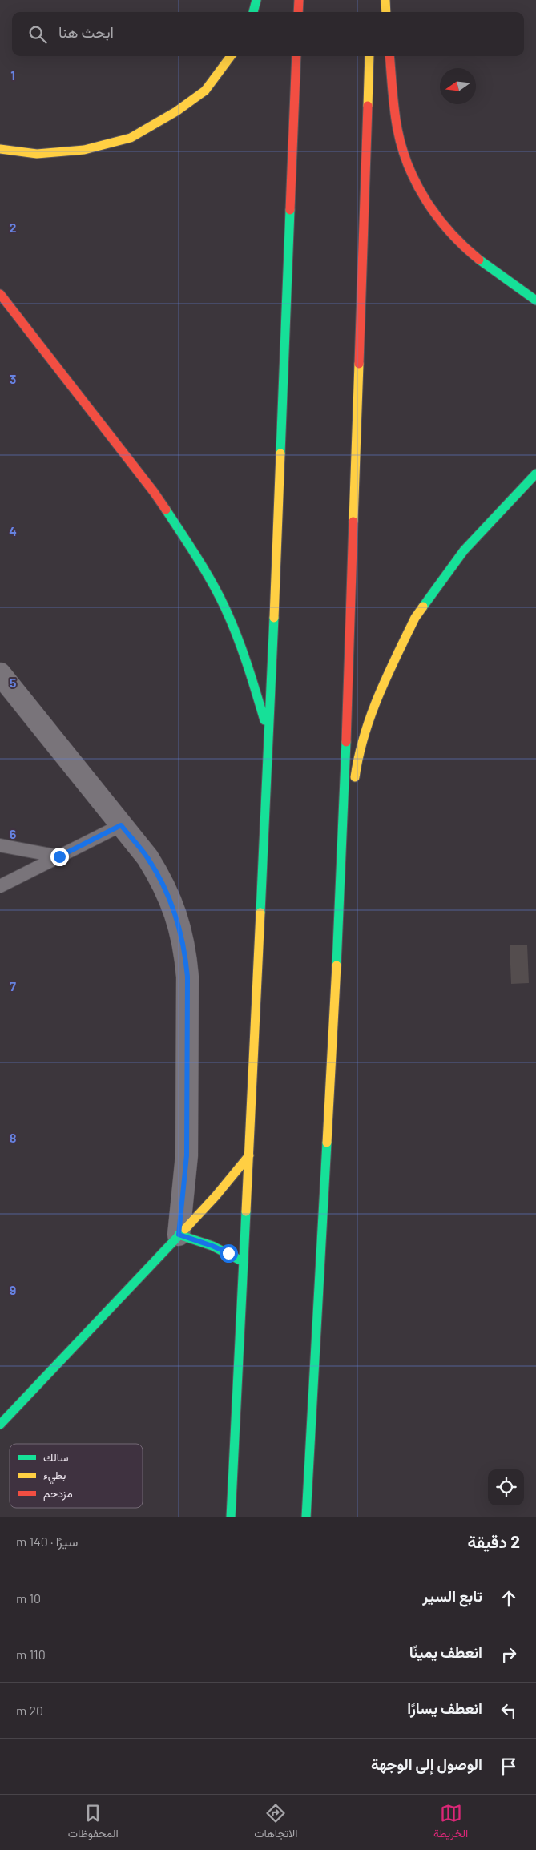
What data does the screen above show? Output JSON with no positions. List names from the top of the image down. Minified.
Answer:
{"legend":["سالك","بطيء","مزدحم"],"north":"left","page":{"search":"ابحث هنا","heading":["2 دقيقة","سيرًا · 140 m"],"list":[["تابع السير","10 m"],["انعطف يمينًا","110 m"],["انعطف يسارًا","20 m"],"الوصول إلى الوجهة"],"nav":["الخريطة","الاتجاهات","المحفوظات"]},"grid":{"rows":["1","2","3","4","5","6","7","8","9"]}}
